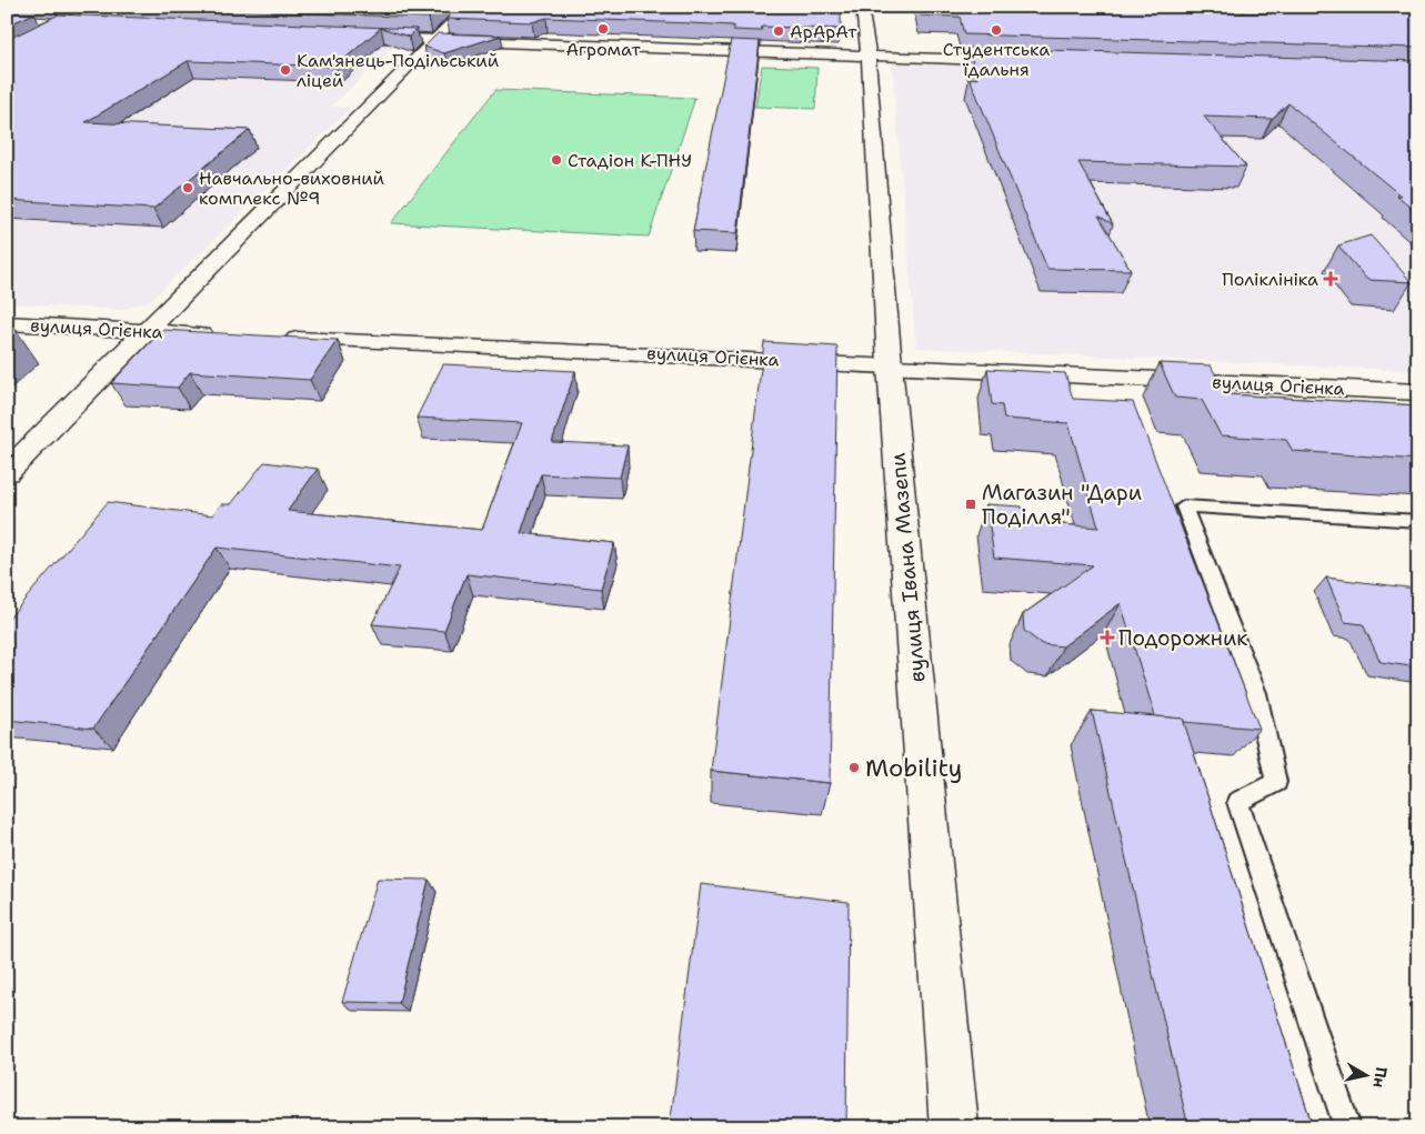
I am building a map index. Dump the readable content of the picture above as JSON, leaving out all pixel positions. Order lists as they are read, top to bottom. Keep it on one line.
{"streets":{"street":["вулиця Огієнка","вулиця Івана Мазепи"]},"crossings":[["вулиця Огієнка","вулиця Івана Мазепи"]],"places":{"other":["Агромат","Студентська їдальня","АрАрАт","Кам'янець-Подільський ліцей","Стадіон К-ПНУ","Навчально-виховний комплекс №9","Mobility"],"health":["Поліклініка","Подорожник"],"transit":["Магазин \"Дари Поділля\""]},"north":"right"}
